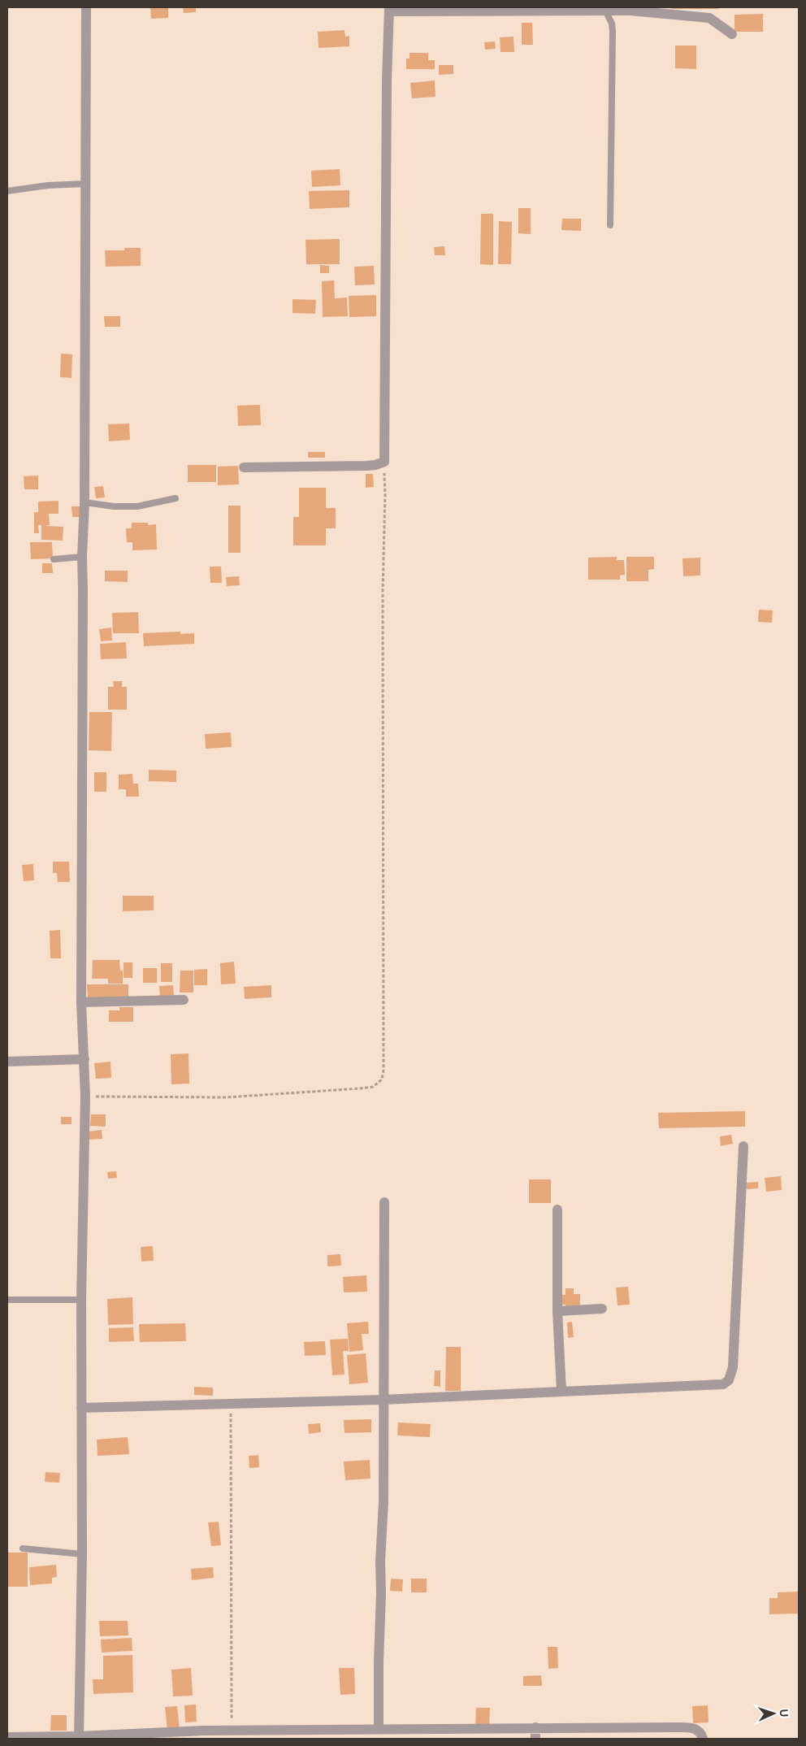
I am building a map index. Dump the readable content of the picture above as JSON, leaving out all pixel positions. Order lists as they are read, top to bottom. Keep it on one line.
{"north":"right"}
